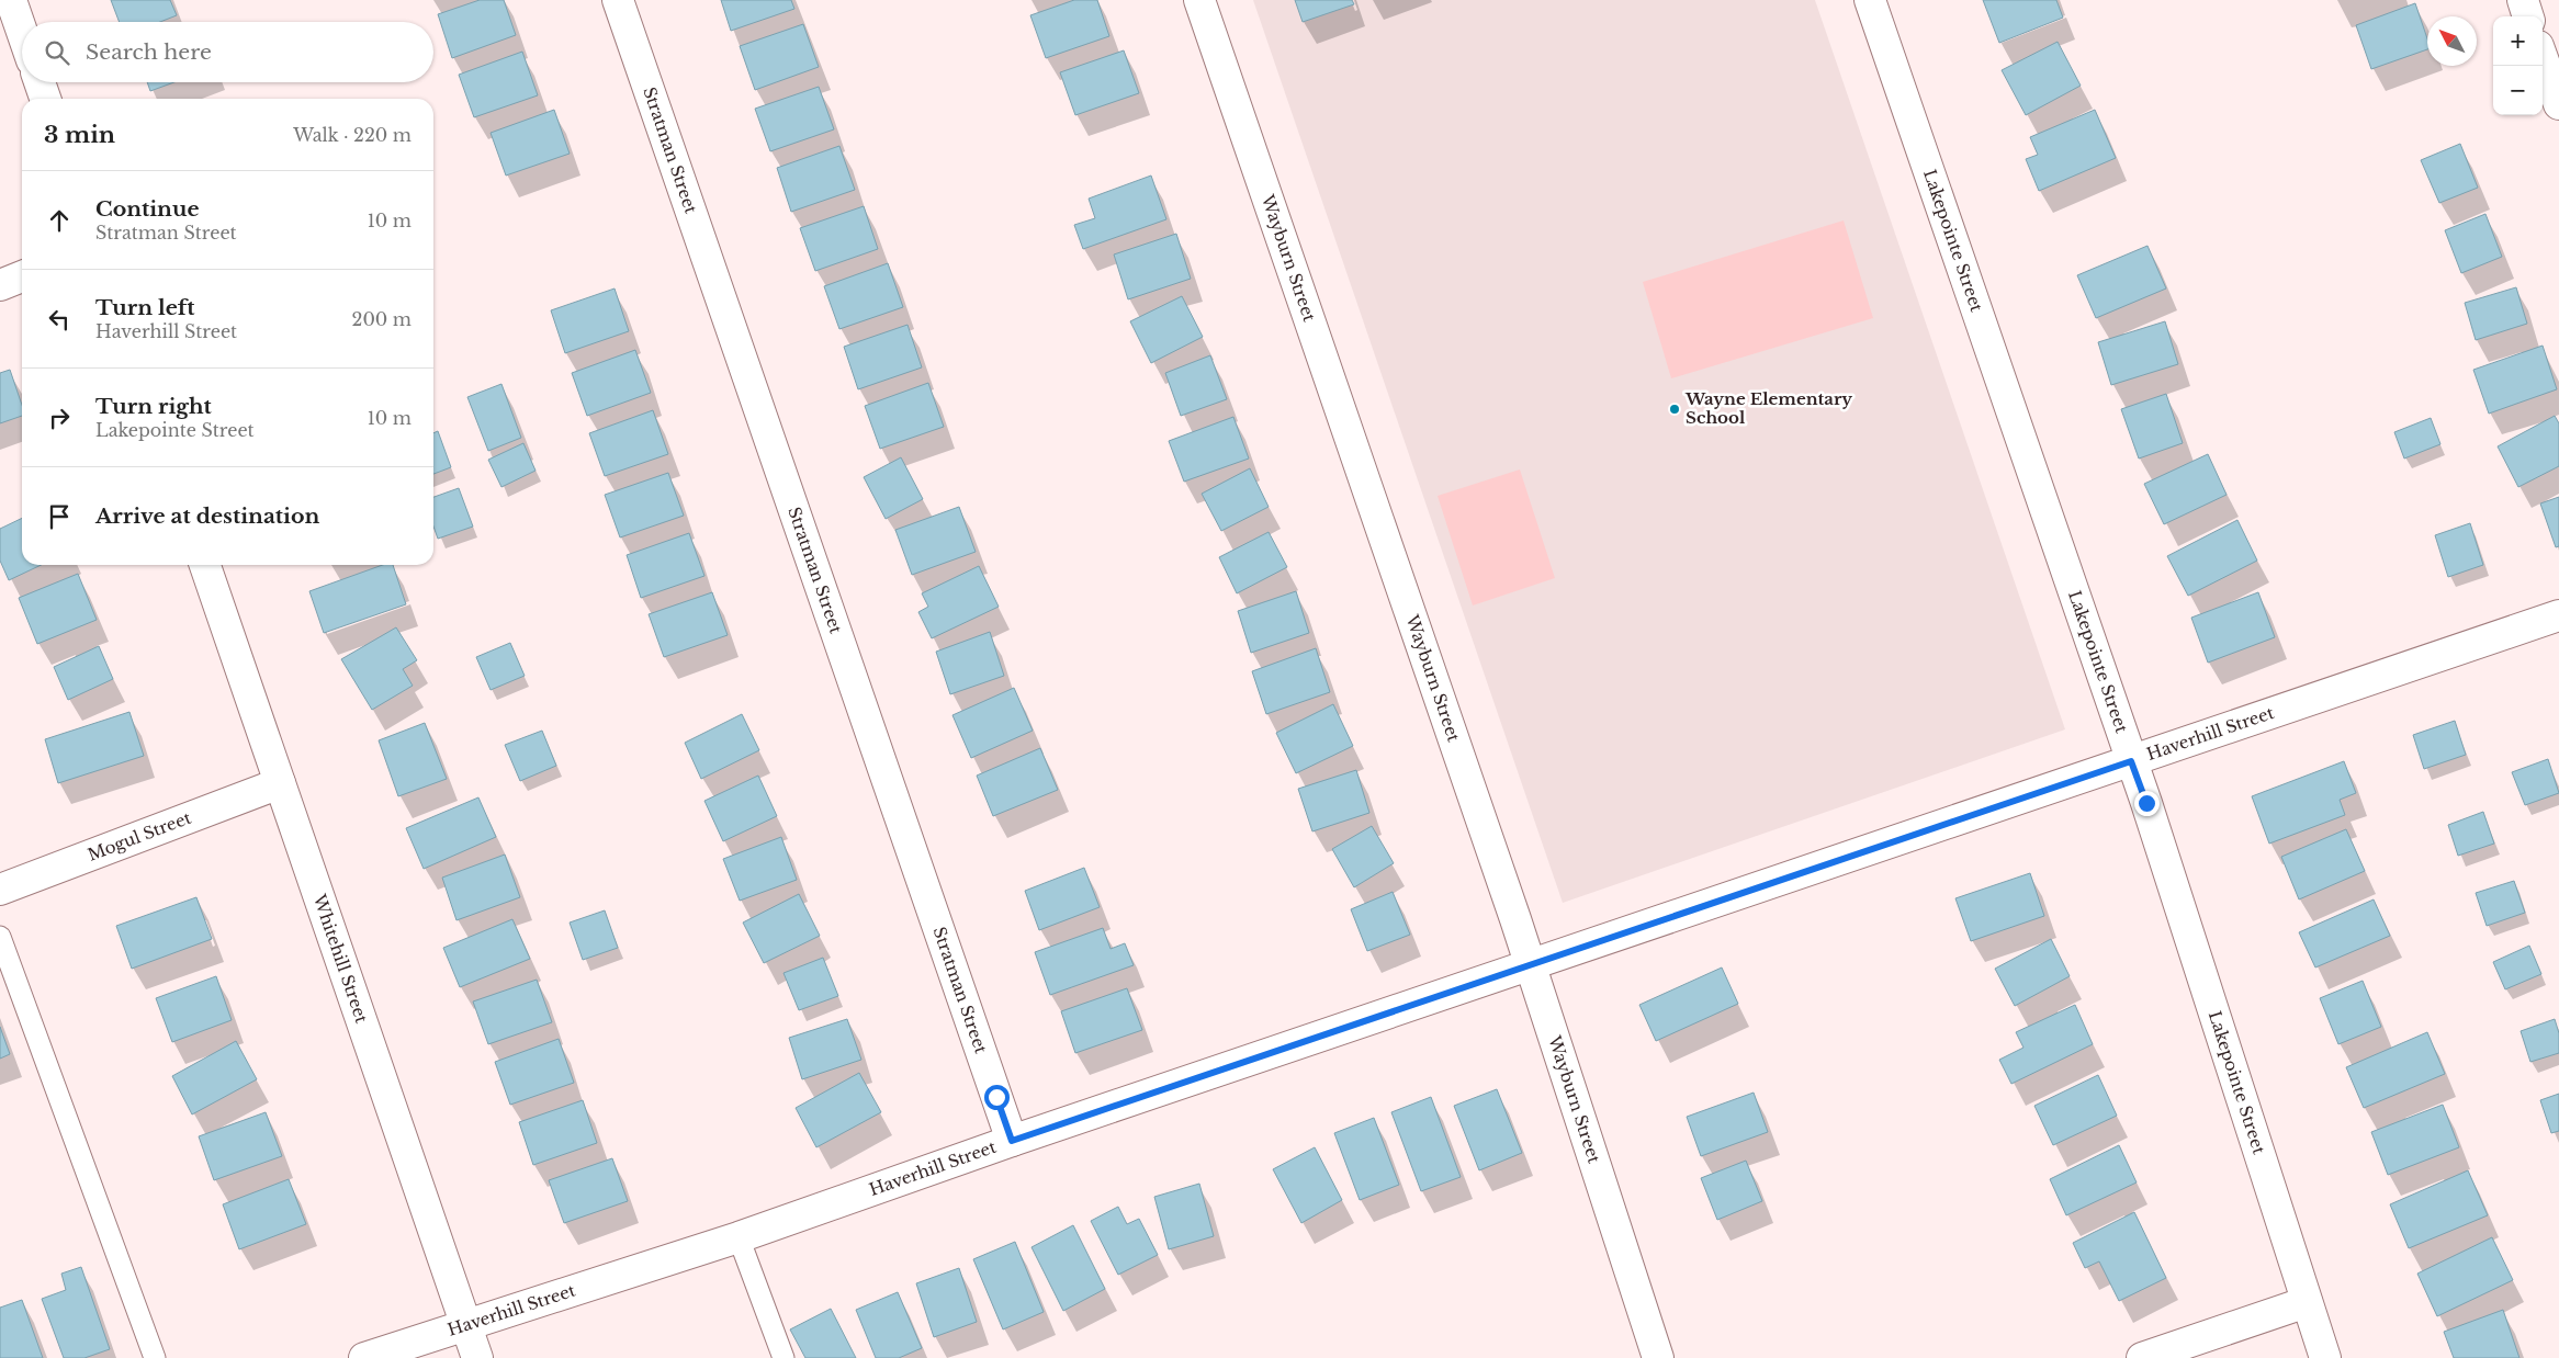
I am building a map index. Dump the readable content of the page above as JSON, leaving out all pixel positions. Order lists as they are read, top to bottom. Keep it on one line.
{"streets":{"street":["Stratman Street","Lakepointe Street","Wayburn Street","Haverhill Street","Mogul Street","Whitehill Street"]},"crossings":[["Stratman Street","Haverhill Street"],["Lakepointe Street","Haverhill Street"],["Wayburn Street","Haverhill Street"],["Haverhill Street","Whitehill Street"],["Mogul Street","Whitehill Street"]],"places":["Wayne Elementary School"],"north":"top left","page":{"map_buttons":["+","−"],"search":"Search here","heading":["3 min","Walk · 220 m"],"list":[["Continue","Stratman Street","10 m"],["Turn left","Haverhill Street","200 m"],["Turn right","Lakepointe Street","10 m"],"Arrive at destination"]}}
